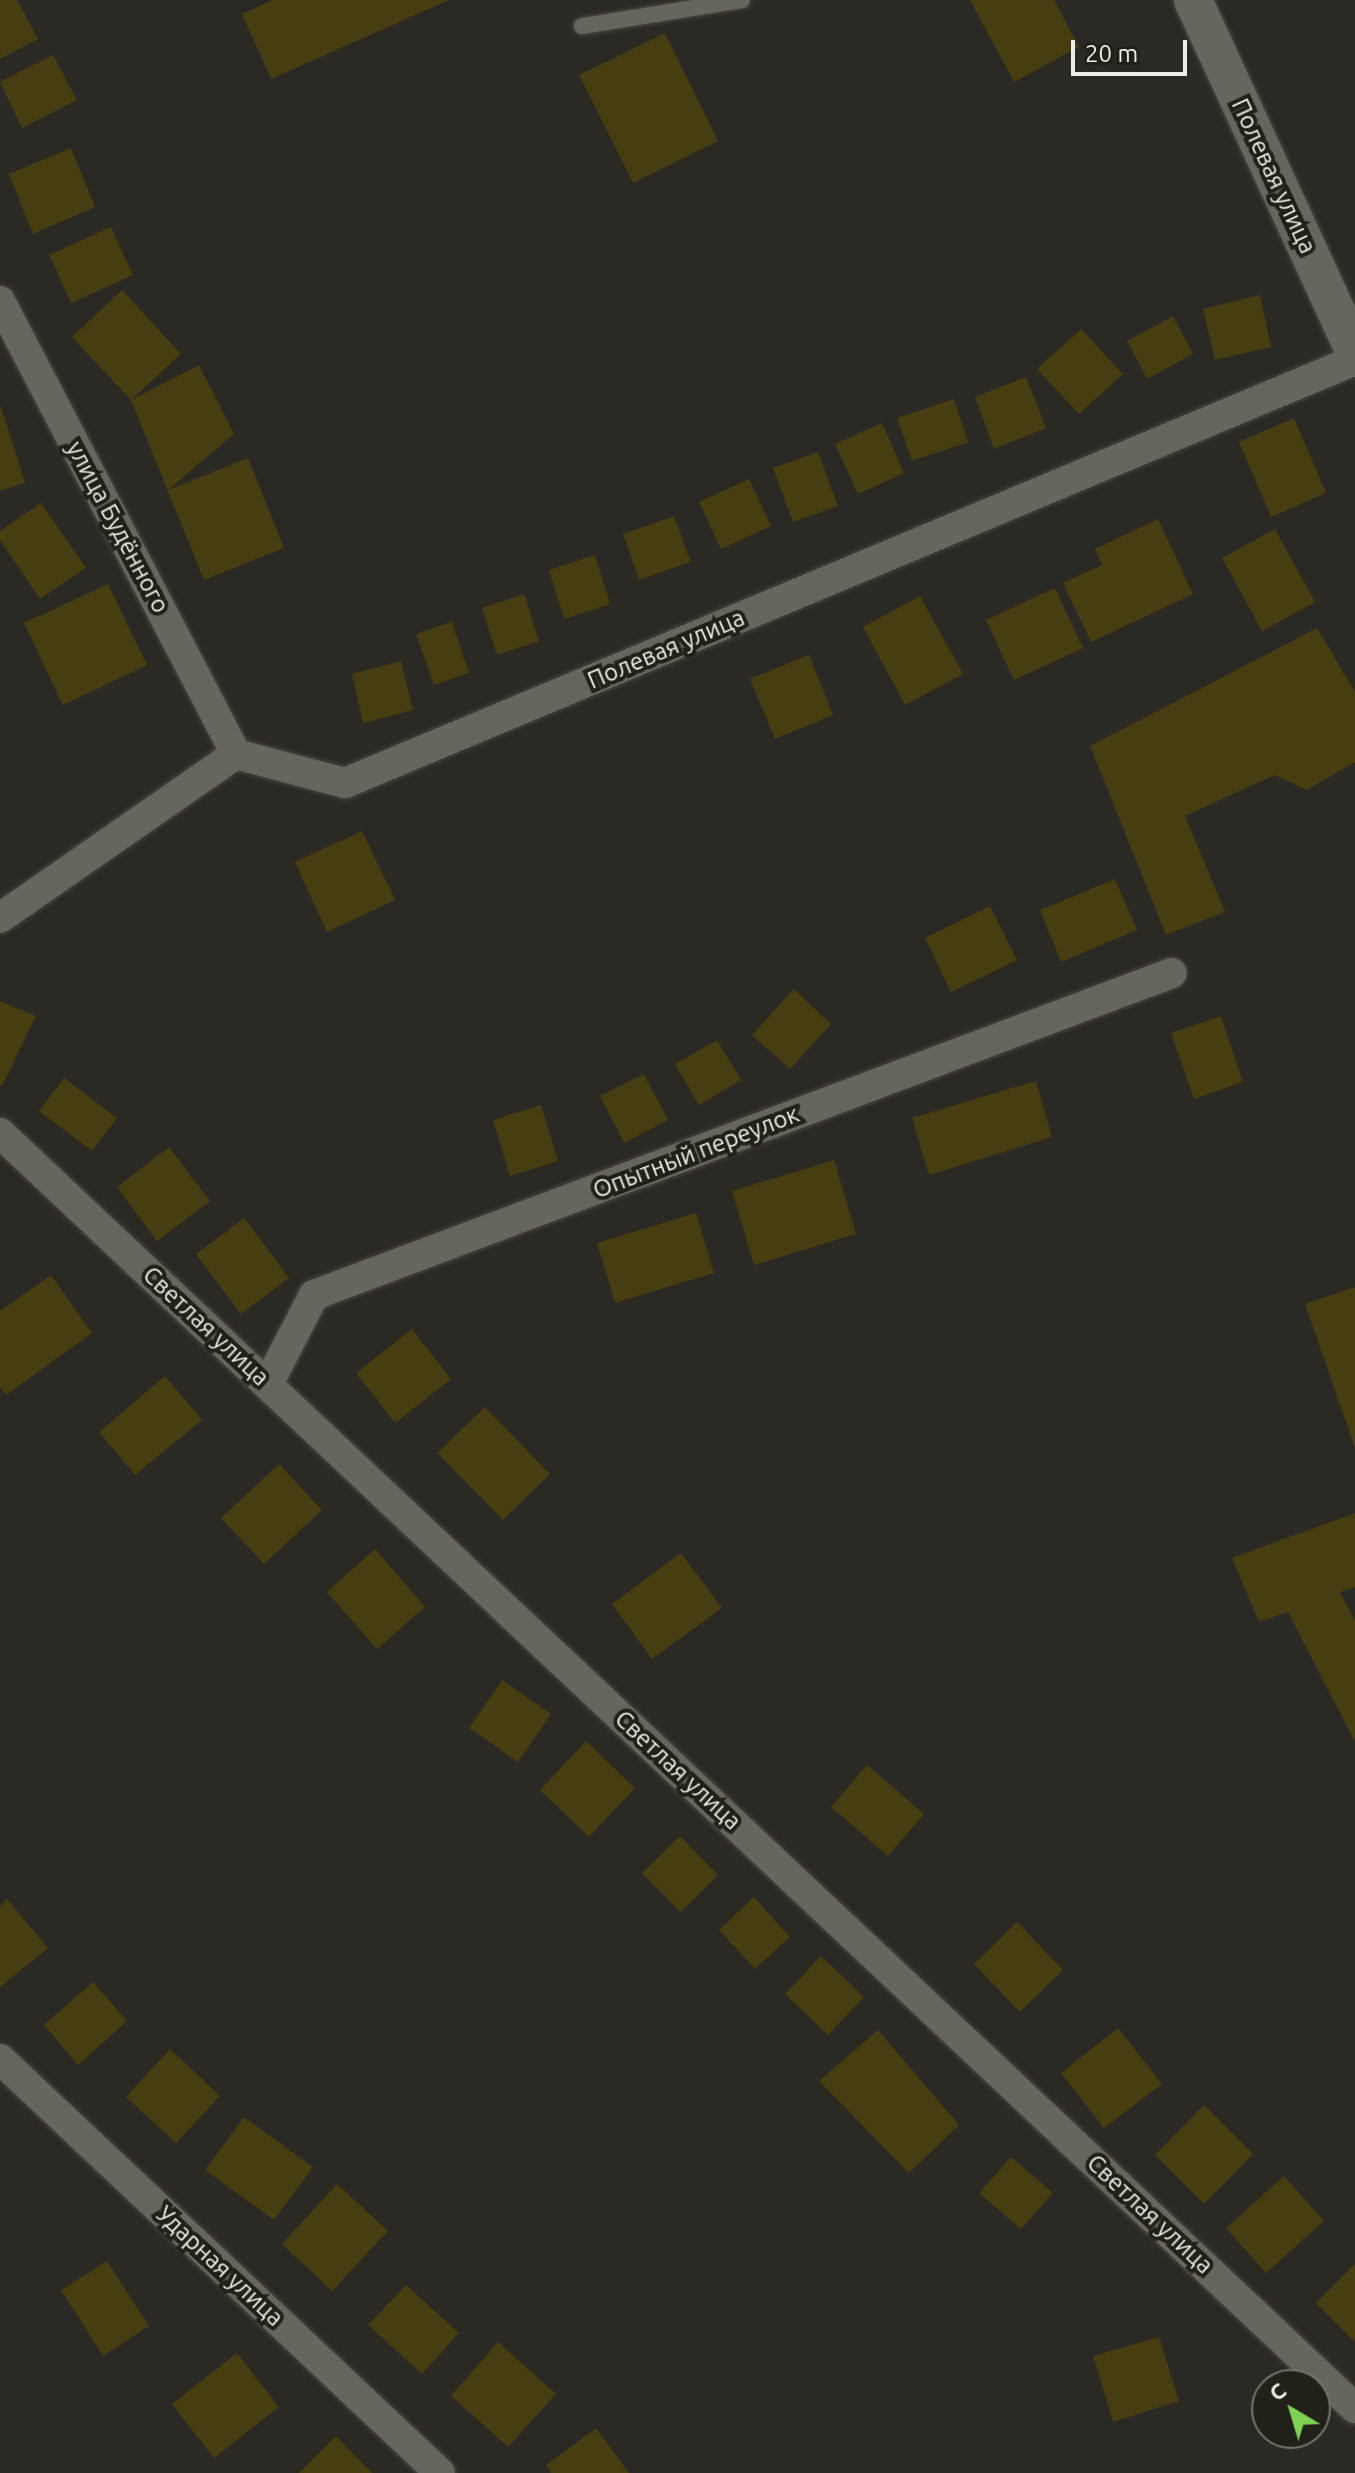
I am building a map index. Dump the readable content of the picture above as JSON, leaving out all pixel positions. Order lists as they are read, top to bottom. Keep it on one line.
{"streets":{"street":["Полевая улица","улица Будённого","Опытный переулок","Светлая улица","Ударная улица"]},"crossings":[["Полевая улица","улица Будённого"],["Опытный переулок","Светлая улица"]],"scale_bar":"20 m","north":"top left"}
